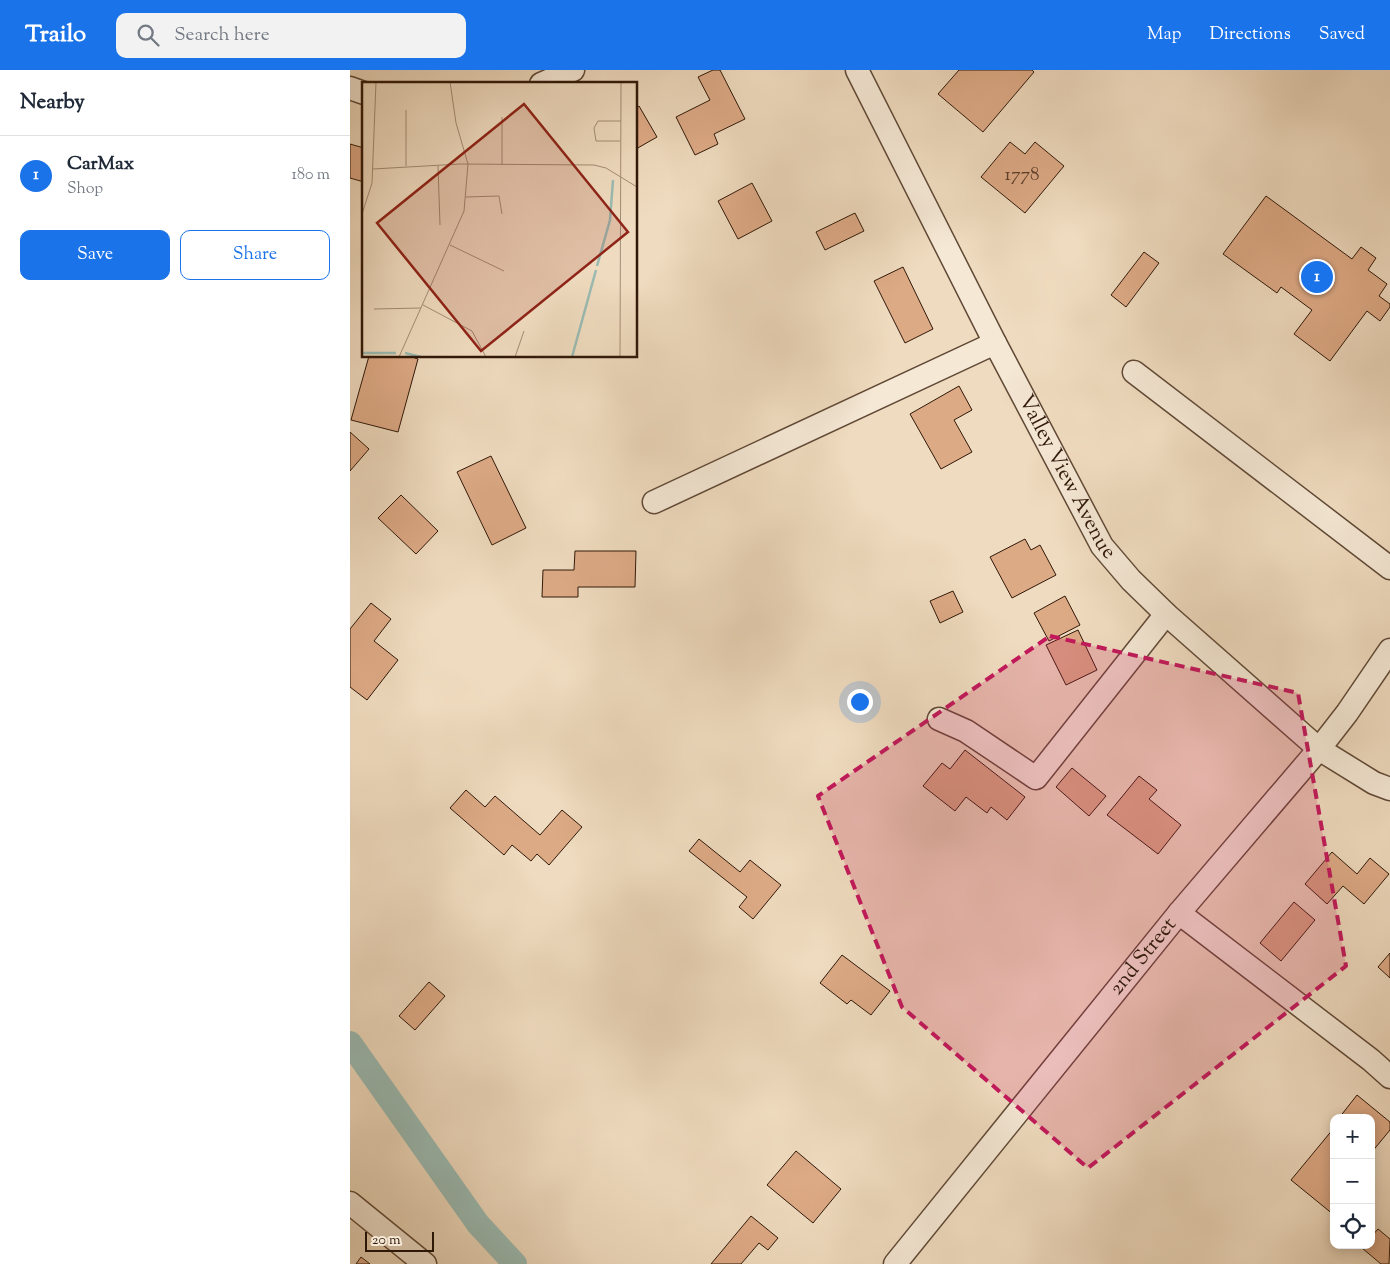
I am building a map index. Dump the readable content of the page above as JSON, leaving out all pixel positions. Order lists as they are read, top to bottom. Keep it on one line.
{"streets":{"street":["Valley View Avenue","2nd Street"]},"crossings":[["Valley View Avenue","2nd Street"]],"house_numbers":["1778"],"scale_bar":"20 m","page":{"header":"Trailo","search":"Search here","nav":["Map","Directions","Saved"],"heading":"Nearby","list":[{"mark":"1","name":"CarMax","note":"Shop","value":"180 m"}],"buttons":["Save","Share"],"pins":"1","map_buttons":["+","−"],"scale":"20 m"}}
